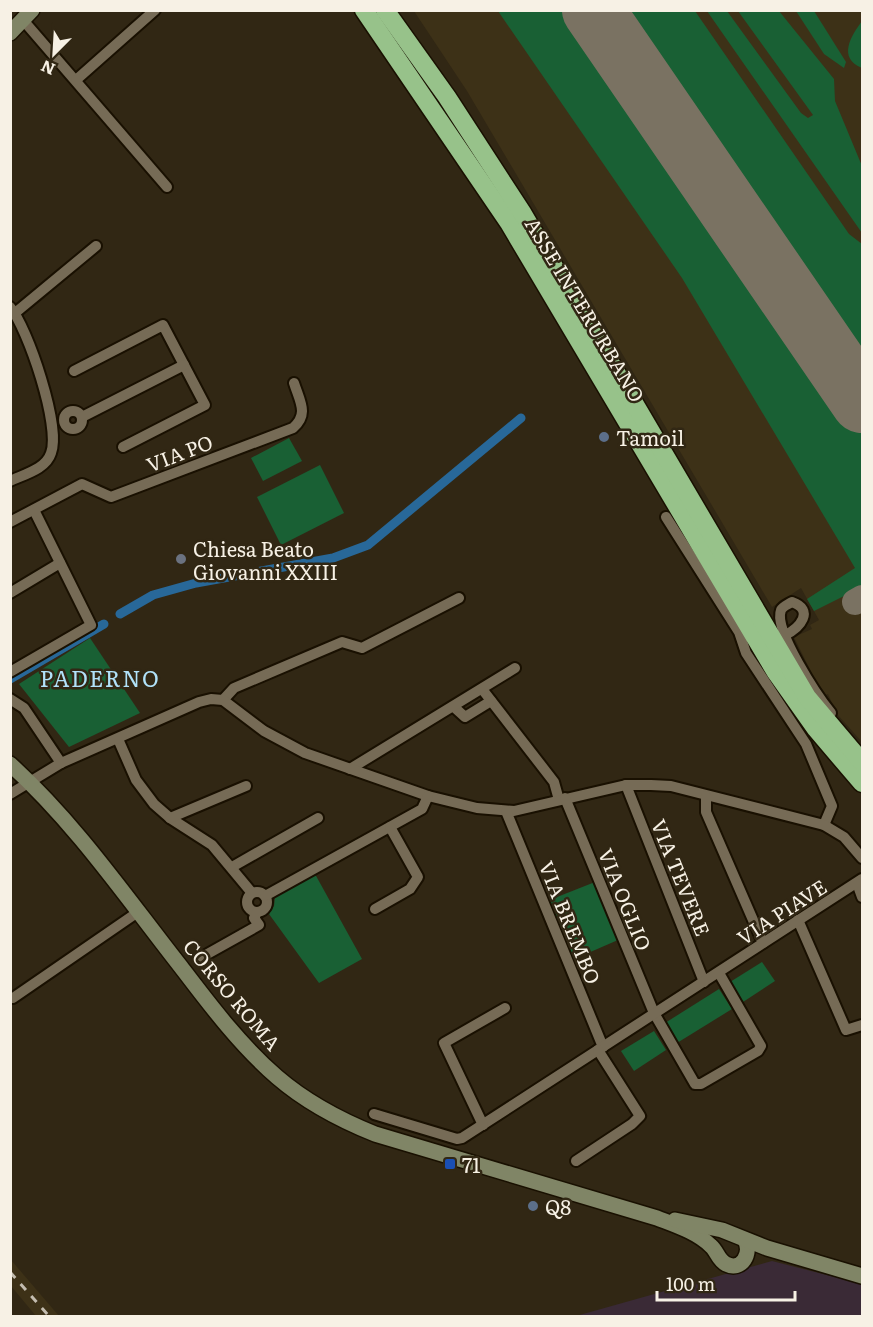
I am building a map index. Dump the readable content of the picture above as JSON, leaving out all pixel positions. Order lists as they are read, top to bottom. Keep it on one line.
{"streets":{"highway":["ASSE INTERURBANO"],"street":["VIA PO","VIA TEVERE","VIA OGLIO","VIA PIAVE","VIA BREMBO","CORSO ROMA"]},"crossings":[["VIA TEVERE","VIA PIAVE"],["VIA OGLIO","VIA PIAVE"],["VIA PIAVE","VIA BREMBO"]],"districts":["PADERNO"],"places":{"other":["Tamoil","Chiesa Beato Giovanni XXIII","Q8"],"transit":["71"]},"scale_bar":"100 m","north":"bottom left"}
